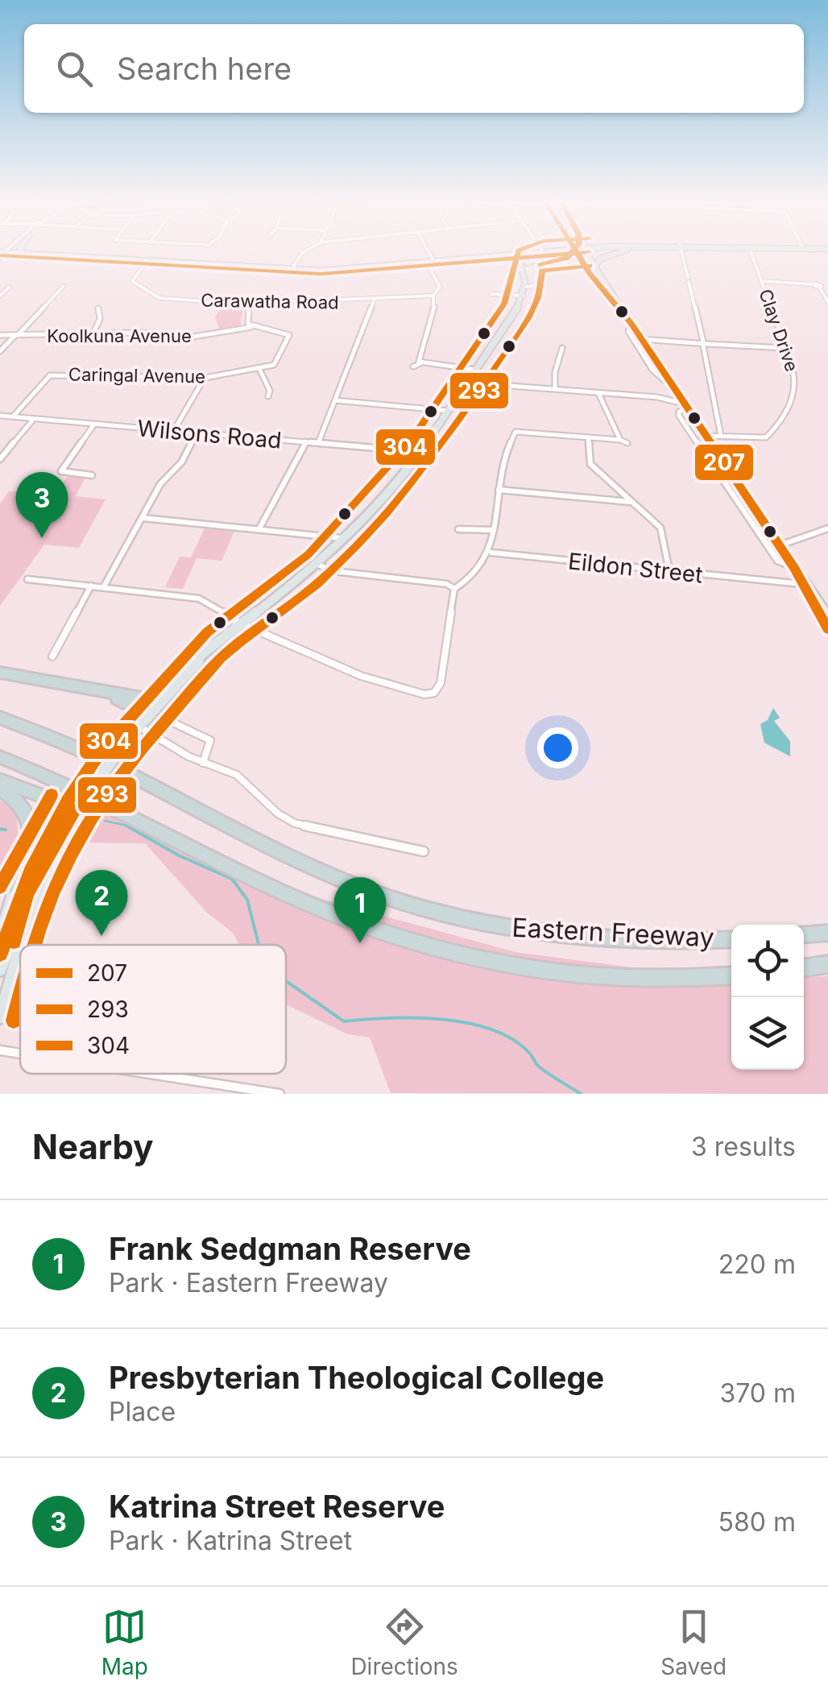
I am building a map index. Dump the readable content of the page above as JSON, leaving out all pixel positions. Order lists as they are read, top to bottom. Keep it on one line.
{"streets":{"highway":["Eastern Freeway"],"street":["Carawatha Road","Clay Drive","Koolkuna Avenue","Caringal Avenue","Wilsons Road","Eildon Street"]},"crossings":[["Caringal Avenue","Wilsons Road"]],"lines":["transit line 207","transit line 293","transit line 304"],"legend":["207","293","304"],"page":{"search":"Search here","pins":["3","2","1"],"heading":["Nearby","3 results"],"list":[{"mark":"1","name":"Frank Sedgman Reserve","note":"Park · Eastern Freeway","value":"220 m"},{"mark":"2","name":"Presbyterian Theological College","note":"Place","value":"370 m"},{"mark":"3","name":"Katrina Street Reserve","note":"Park · Katrina Street","value":"580 m"}],"nav":["Map","Directions","Saved"]}}
